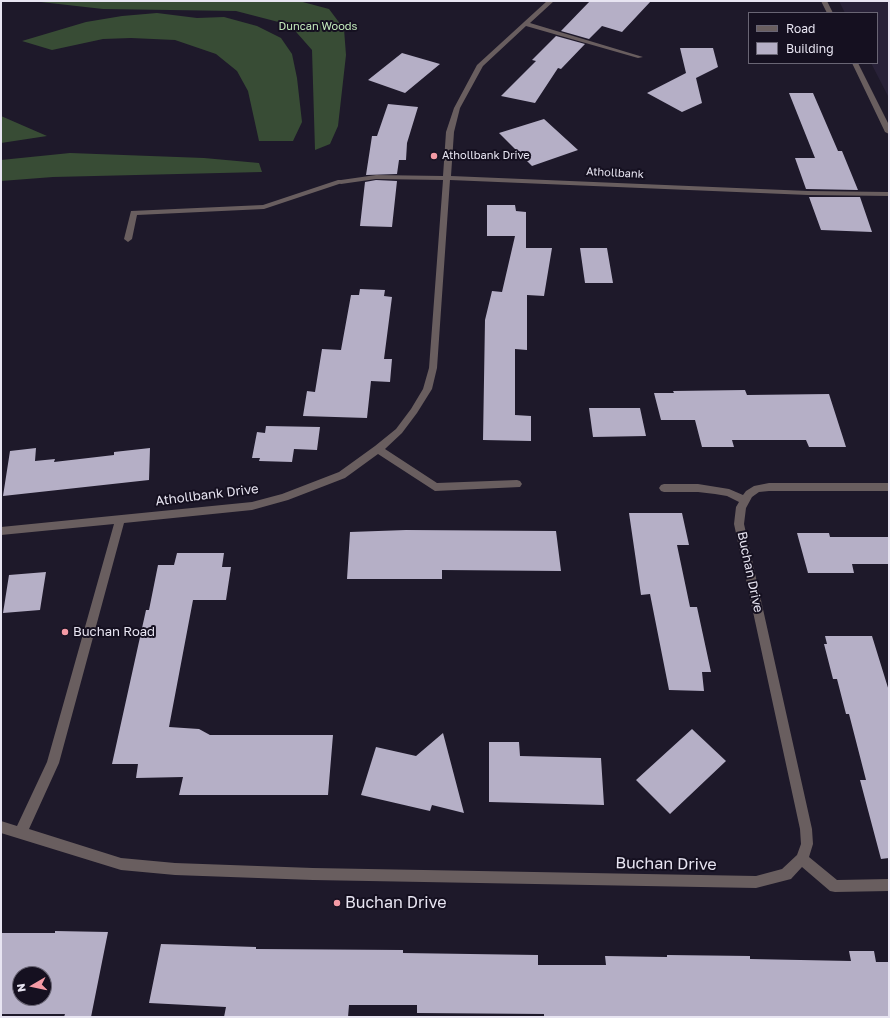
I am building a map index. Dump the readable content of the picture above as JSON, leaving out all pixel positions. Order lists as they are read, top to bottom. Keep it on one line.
{"streets":{"street":["Athollbank","Athollbank Drive","Buchan Drive"]},"crossings":[["Athollbank","Athollbank Drive"]],"parks":["Duncan Woods"],"places":["Athollbank Drive","Buchan Road","Buchan Drive"],"legend":["Road","Building"],"north":"left"}
